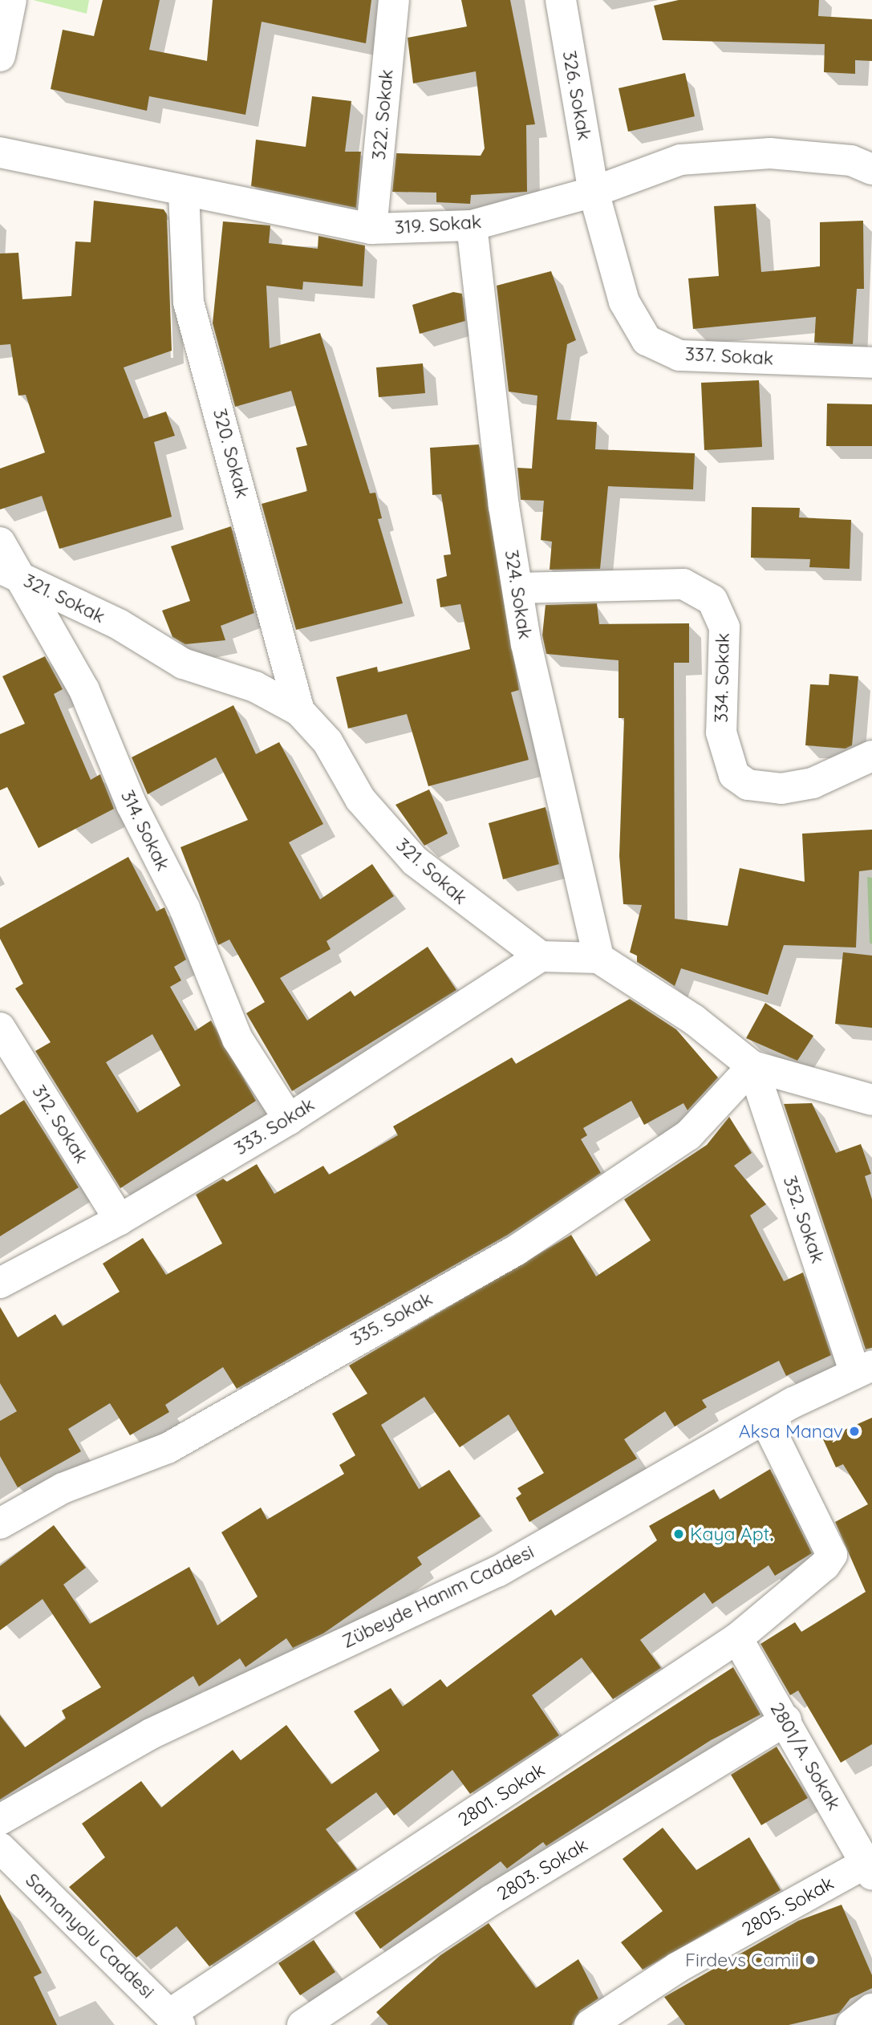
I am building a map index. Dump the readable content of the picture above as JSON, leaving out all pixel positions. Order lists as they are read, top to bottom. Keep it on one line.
{"streets":{"street":["326. Sokak","322. Sokak","319. Sokak","337. Sokak","320. Sokak","324. Sokak","321. Sokak","334. Sokak","314. Sokak","312. Sokak","333. Sokak","352. Sokak","335. Sokak","Zübeyde Hanım Caddesi","2801/A. Sokak","2801. Sokak","2803. Sokak","2805. Sokak","Samanyolu Caddesi"]},"crossings":[["326. Sokak","319. Sokak"],["326. Sokak","337. Sokak"],["322. Sokak","319. Sokak"],["319. Sokak","337. Sokak"],["319. Sokak","320. Sokak"],["319. Sokak","324. Sokak"],["320. Sokak","321. Sokak"],["324. Sokak","334. Sokak"],["321. Sokak","314. Sokak"],["321. Sokak","333. Sokak"],["314. Sokak","333. Sokak"],["312. Sokak","333. Sokak"],["352. Sokak","335. Sokak"],["352. Sokak","Zübeyde Hanım Caddesi"],["Zübeyde Hanım Caddesi","2801. Sokak"],["2801/A. Sokak","2801. Sokak"],["2801/A. Sokak","2803. Sokak"],["2801/A. Sokak","2805. Sokak"],["2801. Sokak","Samanyolu Caddesi"]],"places":["Aksa Manav","Kaya Apt.","Firdevs Camii"]}
